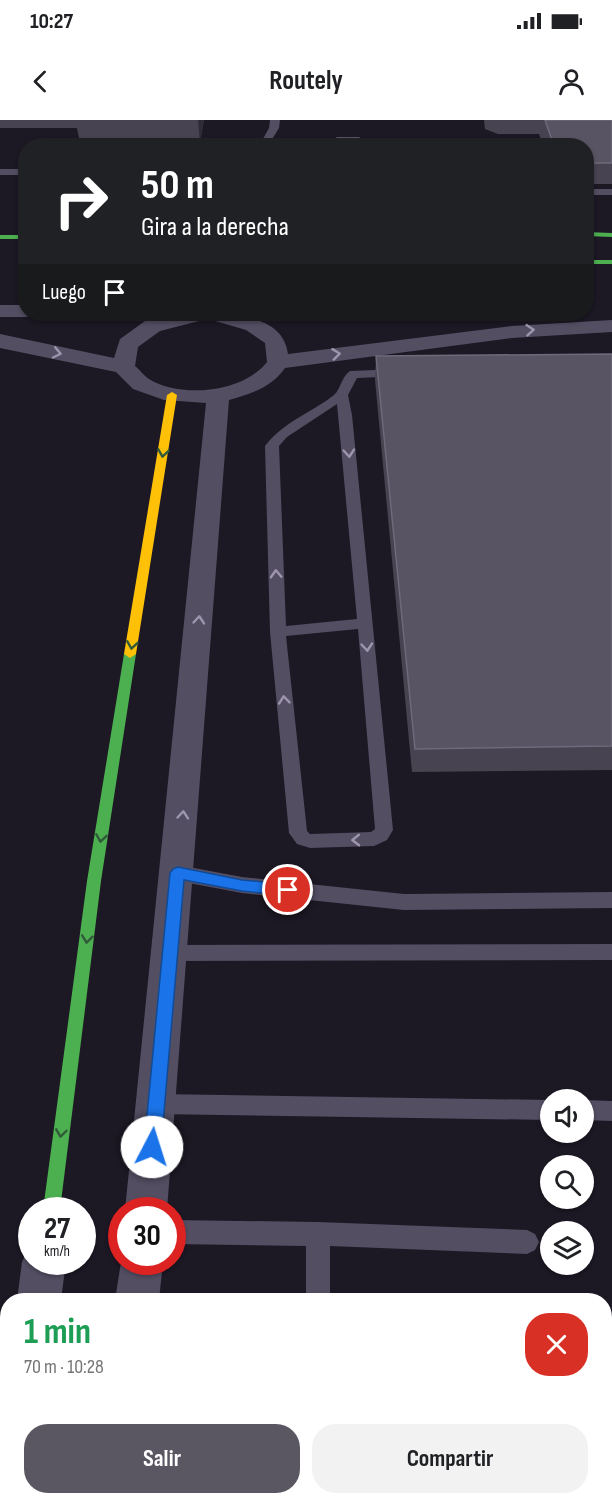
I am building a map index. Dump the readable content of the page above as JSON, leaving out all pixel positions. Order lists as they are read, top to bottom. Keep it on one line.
{"page":{"status":"10:27","header":"Routely","turn":["50 m","Gira a la derecha"],"then":"Luego","speed":"27 km/h","limit":"30","heading":["1 min","70 m · 10:28"],"buttons":["Salir","Compartir"]}}
